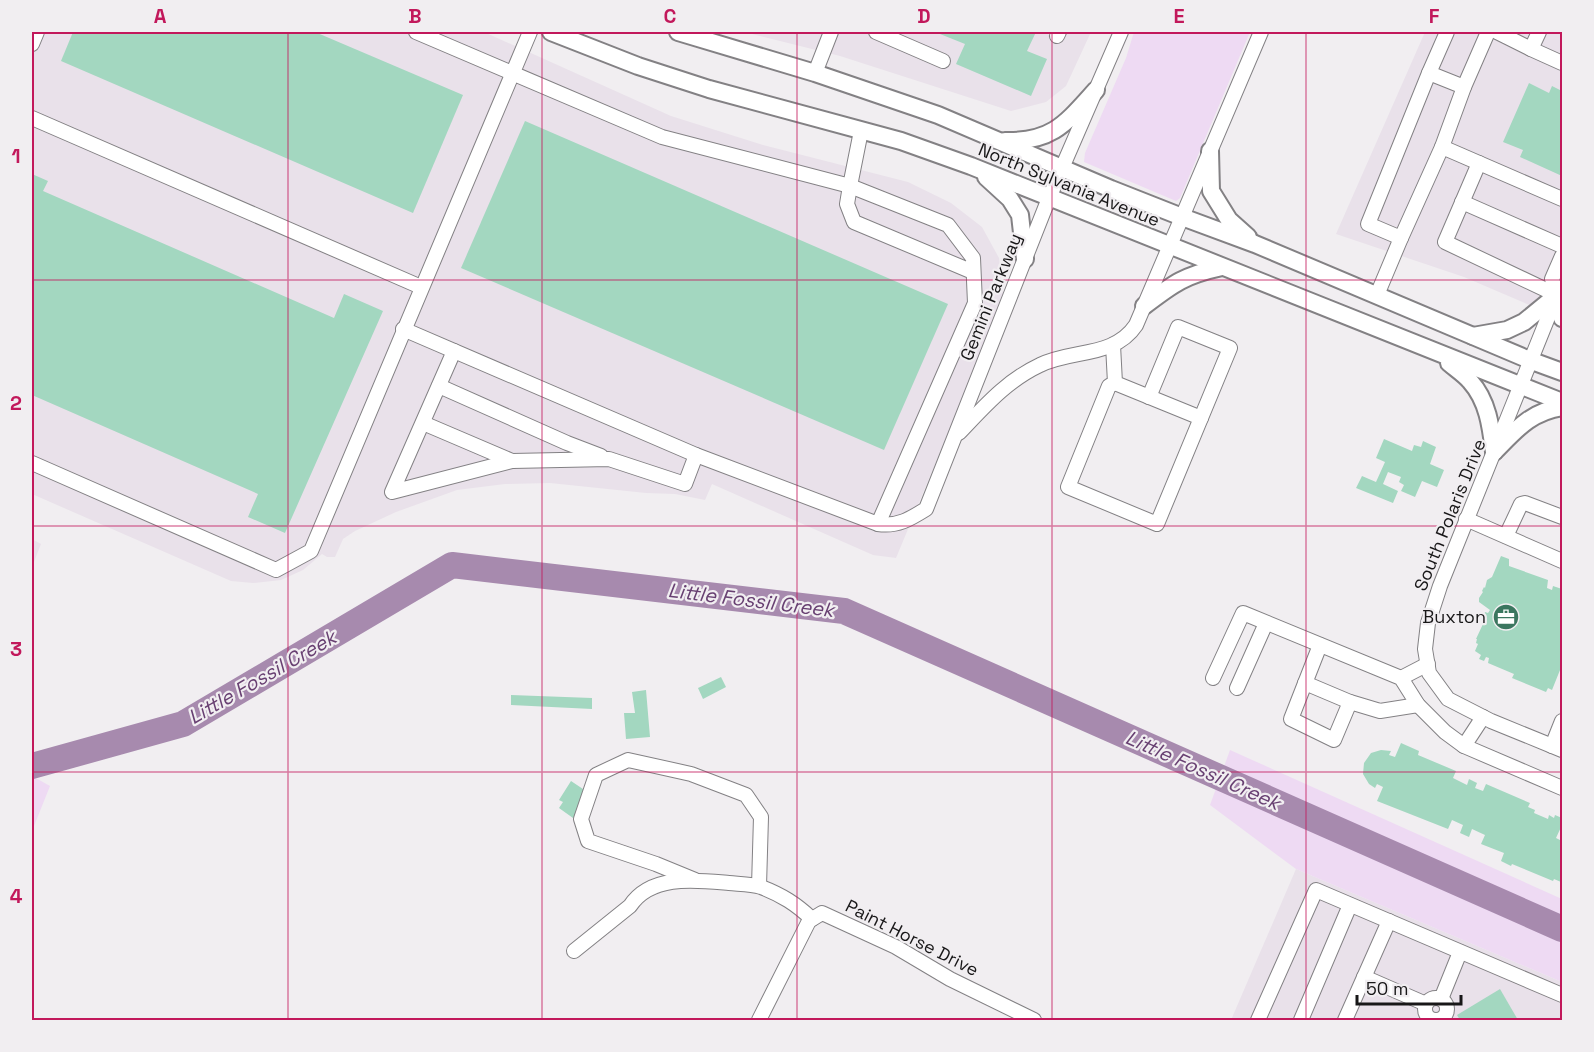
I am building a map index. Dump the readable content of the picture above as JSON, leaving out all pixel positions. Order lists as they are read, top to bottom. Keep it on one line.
{"streets":{"main road":["North Sylvania Avenue"],"street":["Gemini Parkway","South Polaris Drive","Paint Horse Drive"]},"crossings":[["North Sylvania Avenue","Gemini Parkway"],["North Sylvania Avenue","South Polaris Drive"]],"water":["Little Fossil Creek"],"places":{"office":["Buxton"]},"scale_bar":"50 m","grid":{"columns":["A","B","C","D","E","F"],"rows":["1","2","3","4"]}}
